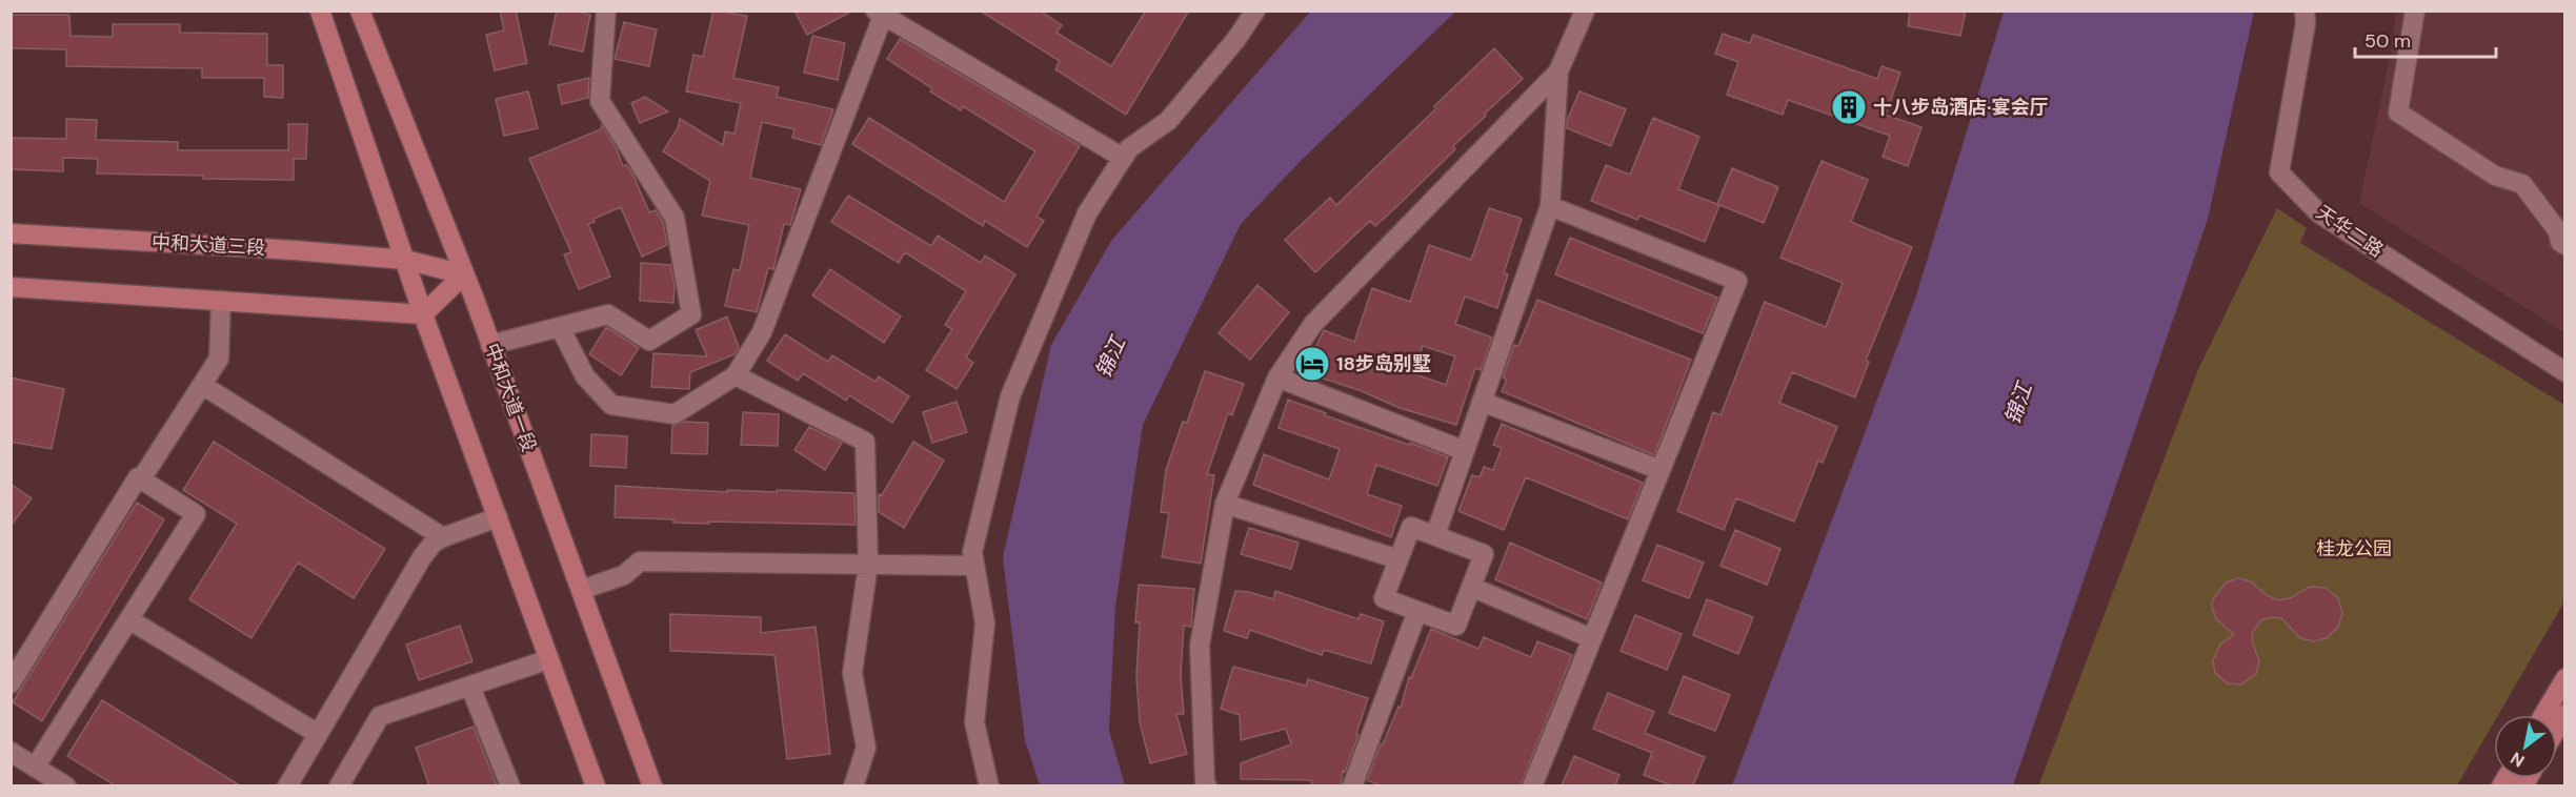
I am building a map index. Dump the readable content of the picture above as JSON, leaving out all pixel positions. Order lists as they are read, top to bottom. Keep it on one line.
{"streets":{"main road":["中和大道三段","中和大道一段"],"street":["天华二路"]},"crossings":[["中和大道三段","中和大道一段"]],"water":["锦江"],"parks":["桂龙公园"],"places":{"building":["十八步岛酒店·宴会厅"],"hotel":["18步岛别墅"]},"scale_bar":"50 m","north":"bottom left"}
